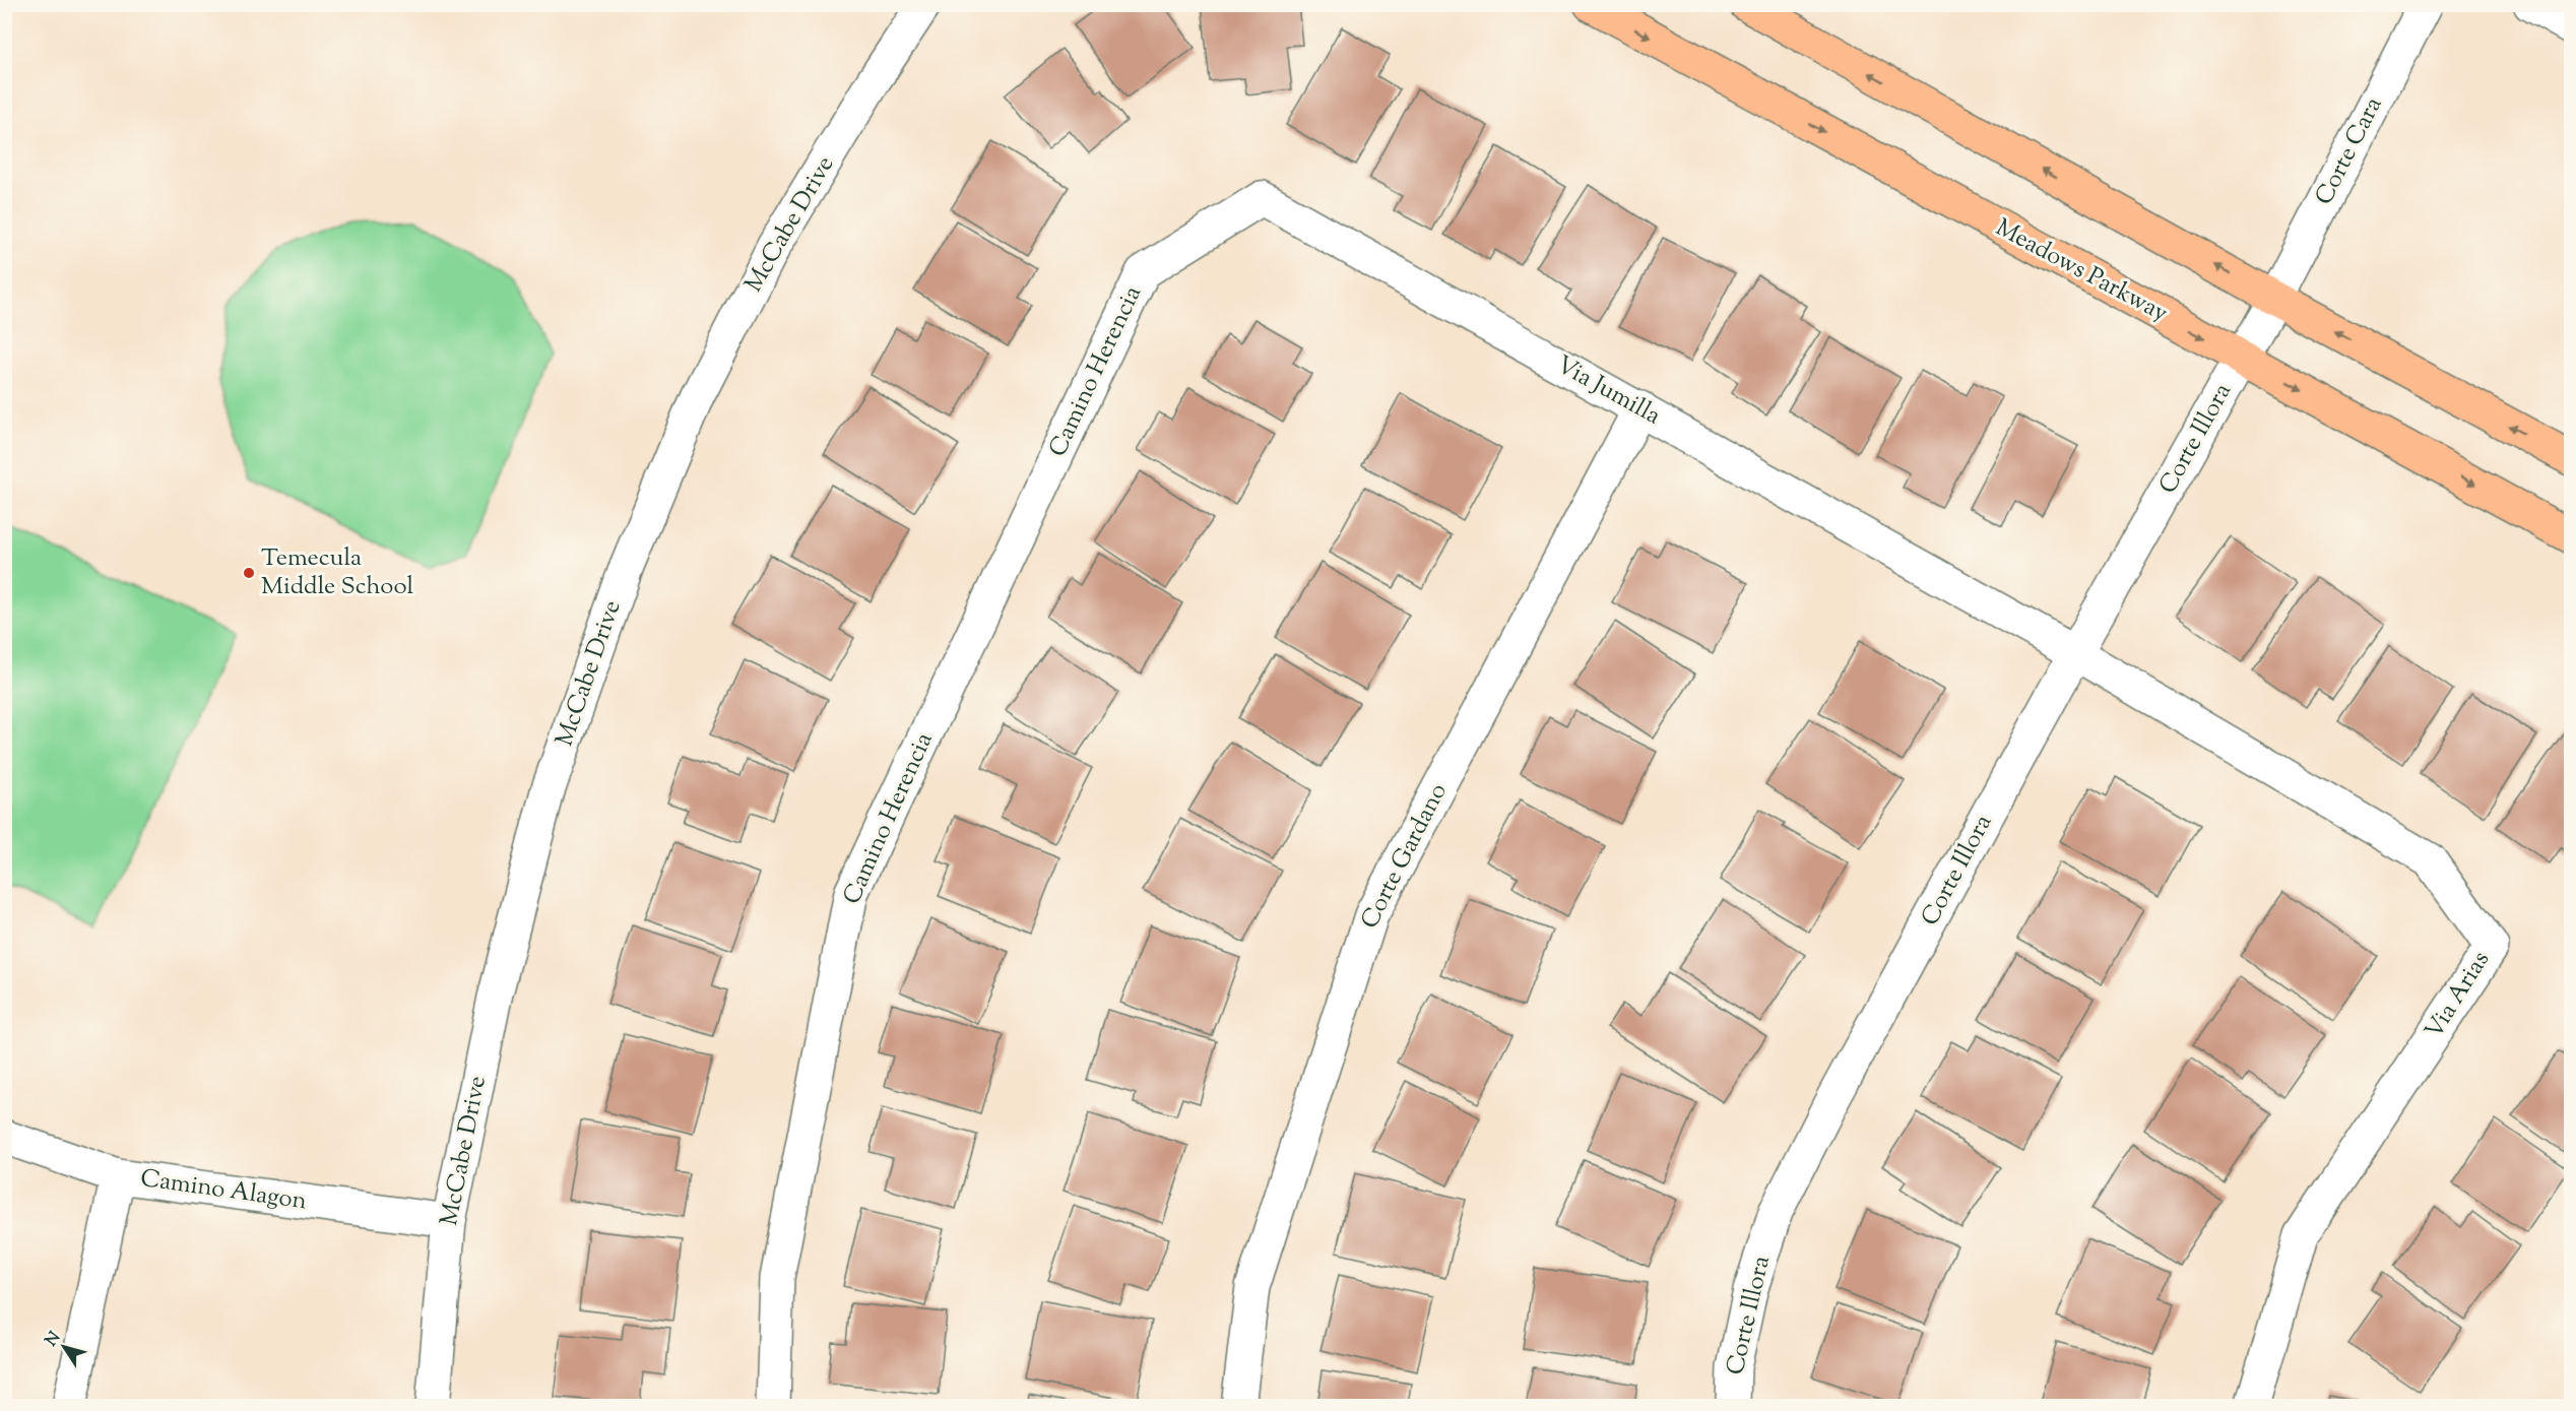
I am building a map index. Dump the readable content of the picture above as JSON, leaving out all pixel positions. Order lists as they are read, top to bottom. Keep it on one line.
{"streets":{"main road":["Meadows Parkway"],"street":["Corte Cara","McCabe Drive","Camino Herencia","Via Jumilla","Corte Illora","Corte Gardano","Via Arias","Camino Alagon"]},"crossings":[["Corte Cara","Meadows Parkway"],["Corte Cara","Corte Illora"],["McCabe Drive","Camino Alagon"],["Meadows Parkway","Corte Illora"],["Camino Herencia","Via Jumilla"],["Via Jumilla","Corte Illora"],["Via Jumilla","Corte Gardano"],["Via Jumilla","Via Arias"],["Corte Illora","Via Arias"]],"places":["Temecula Middle School"],"north":"top left"}
